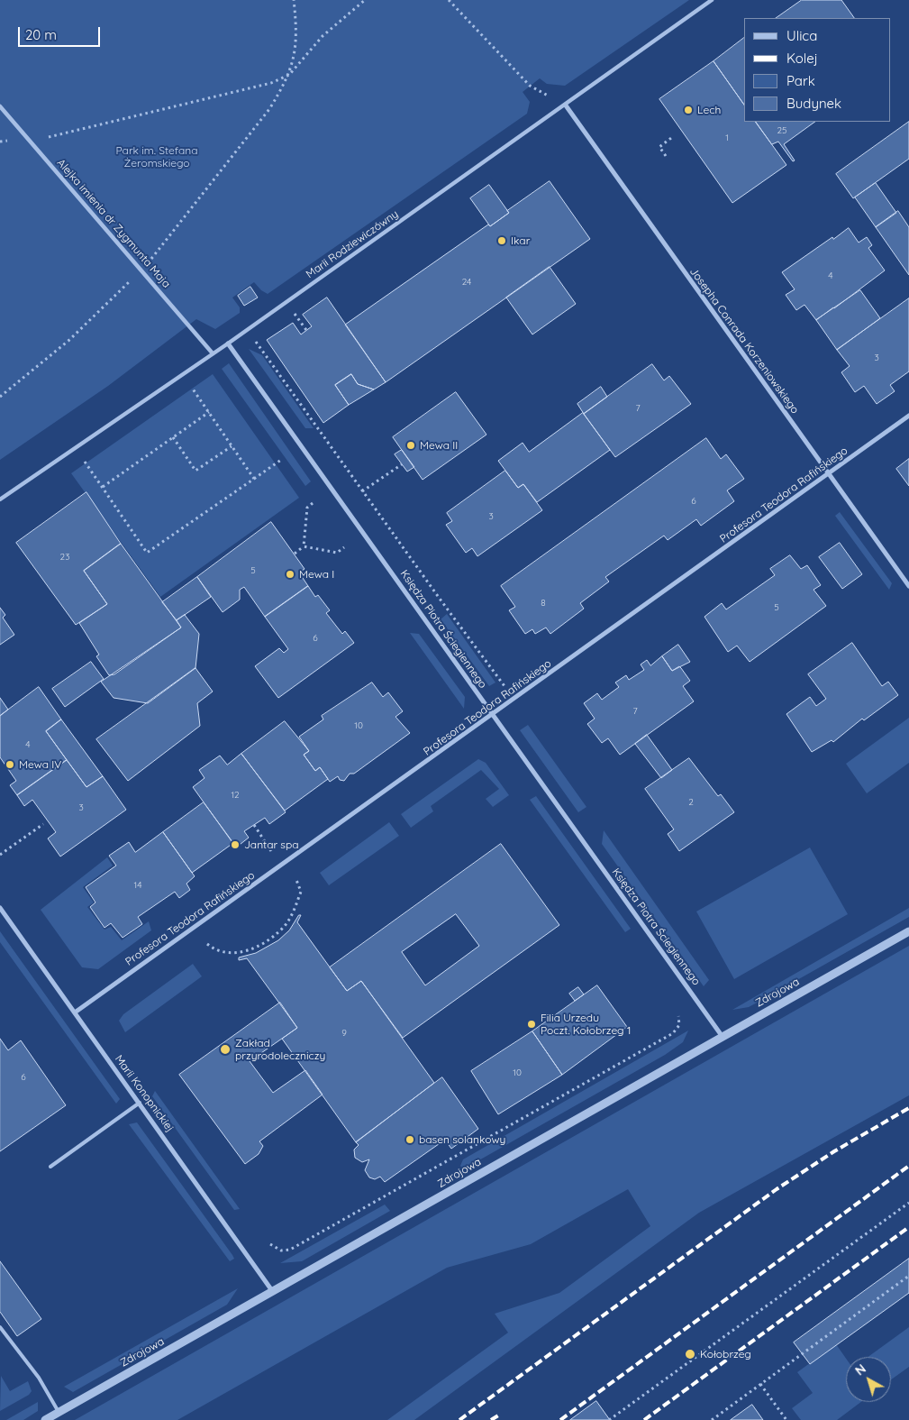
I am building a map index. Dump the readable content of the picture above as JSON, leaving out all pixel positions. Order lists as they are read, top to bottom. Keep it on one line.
{"streets":{"street":["Alejka imienia dr Zygmunta Maja","Marii Rodziewiczówny","Josepha Conrada Korzeniowskiego","Profesora Teodora Rafińskiego","Księdza Piotra Ściegiennego","Zdrojowa","Marii Konopnickiej"]},"crossings":[["Alejka imienia dr Zygmunta Maja","Marii Rodziewiczówny"],["Marii Rodziewiczówny","Josepha Conrada Korzeniowskiego"],["Marii Rodziewiczówny","Księdza Piotra Ściegiennego"],["Josepha Conrada Korzeniowskiego","Profesora Teodora Rafińskiego"],["Profesora Teodora Rafińskiego","Księdza Piotra Ściegiennego"],["Profesora Teodora Rafińskiego","Marii Konopnickiej"],["Księdza Piotra Ściegiennego","Zdrojowa"],["Zdrojowa","Marii Konopnickiej"]],"parks":["Park im. Stefana Żeromskiego"],"places":["Lech","Ikar","Mewa II","Mewa I","Mewa IV","Jantar spa","Filia Urzedu Poczt. Kołobrzeg 1","Zakład przyrodoleczniczy","basen solankowy","Kołobrzeg"],"house_numbers":["25","1","4","24","3","7","6","3","23","5","8","5","6","7","10","4","12","2","3","14","9","10","6"],"legend":["Ulica","Kolej","Park","Budynek"],"scale_bar":"20 m","north":"top left"}
